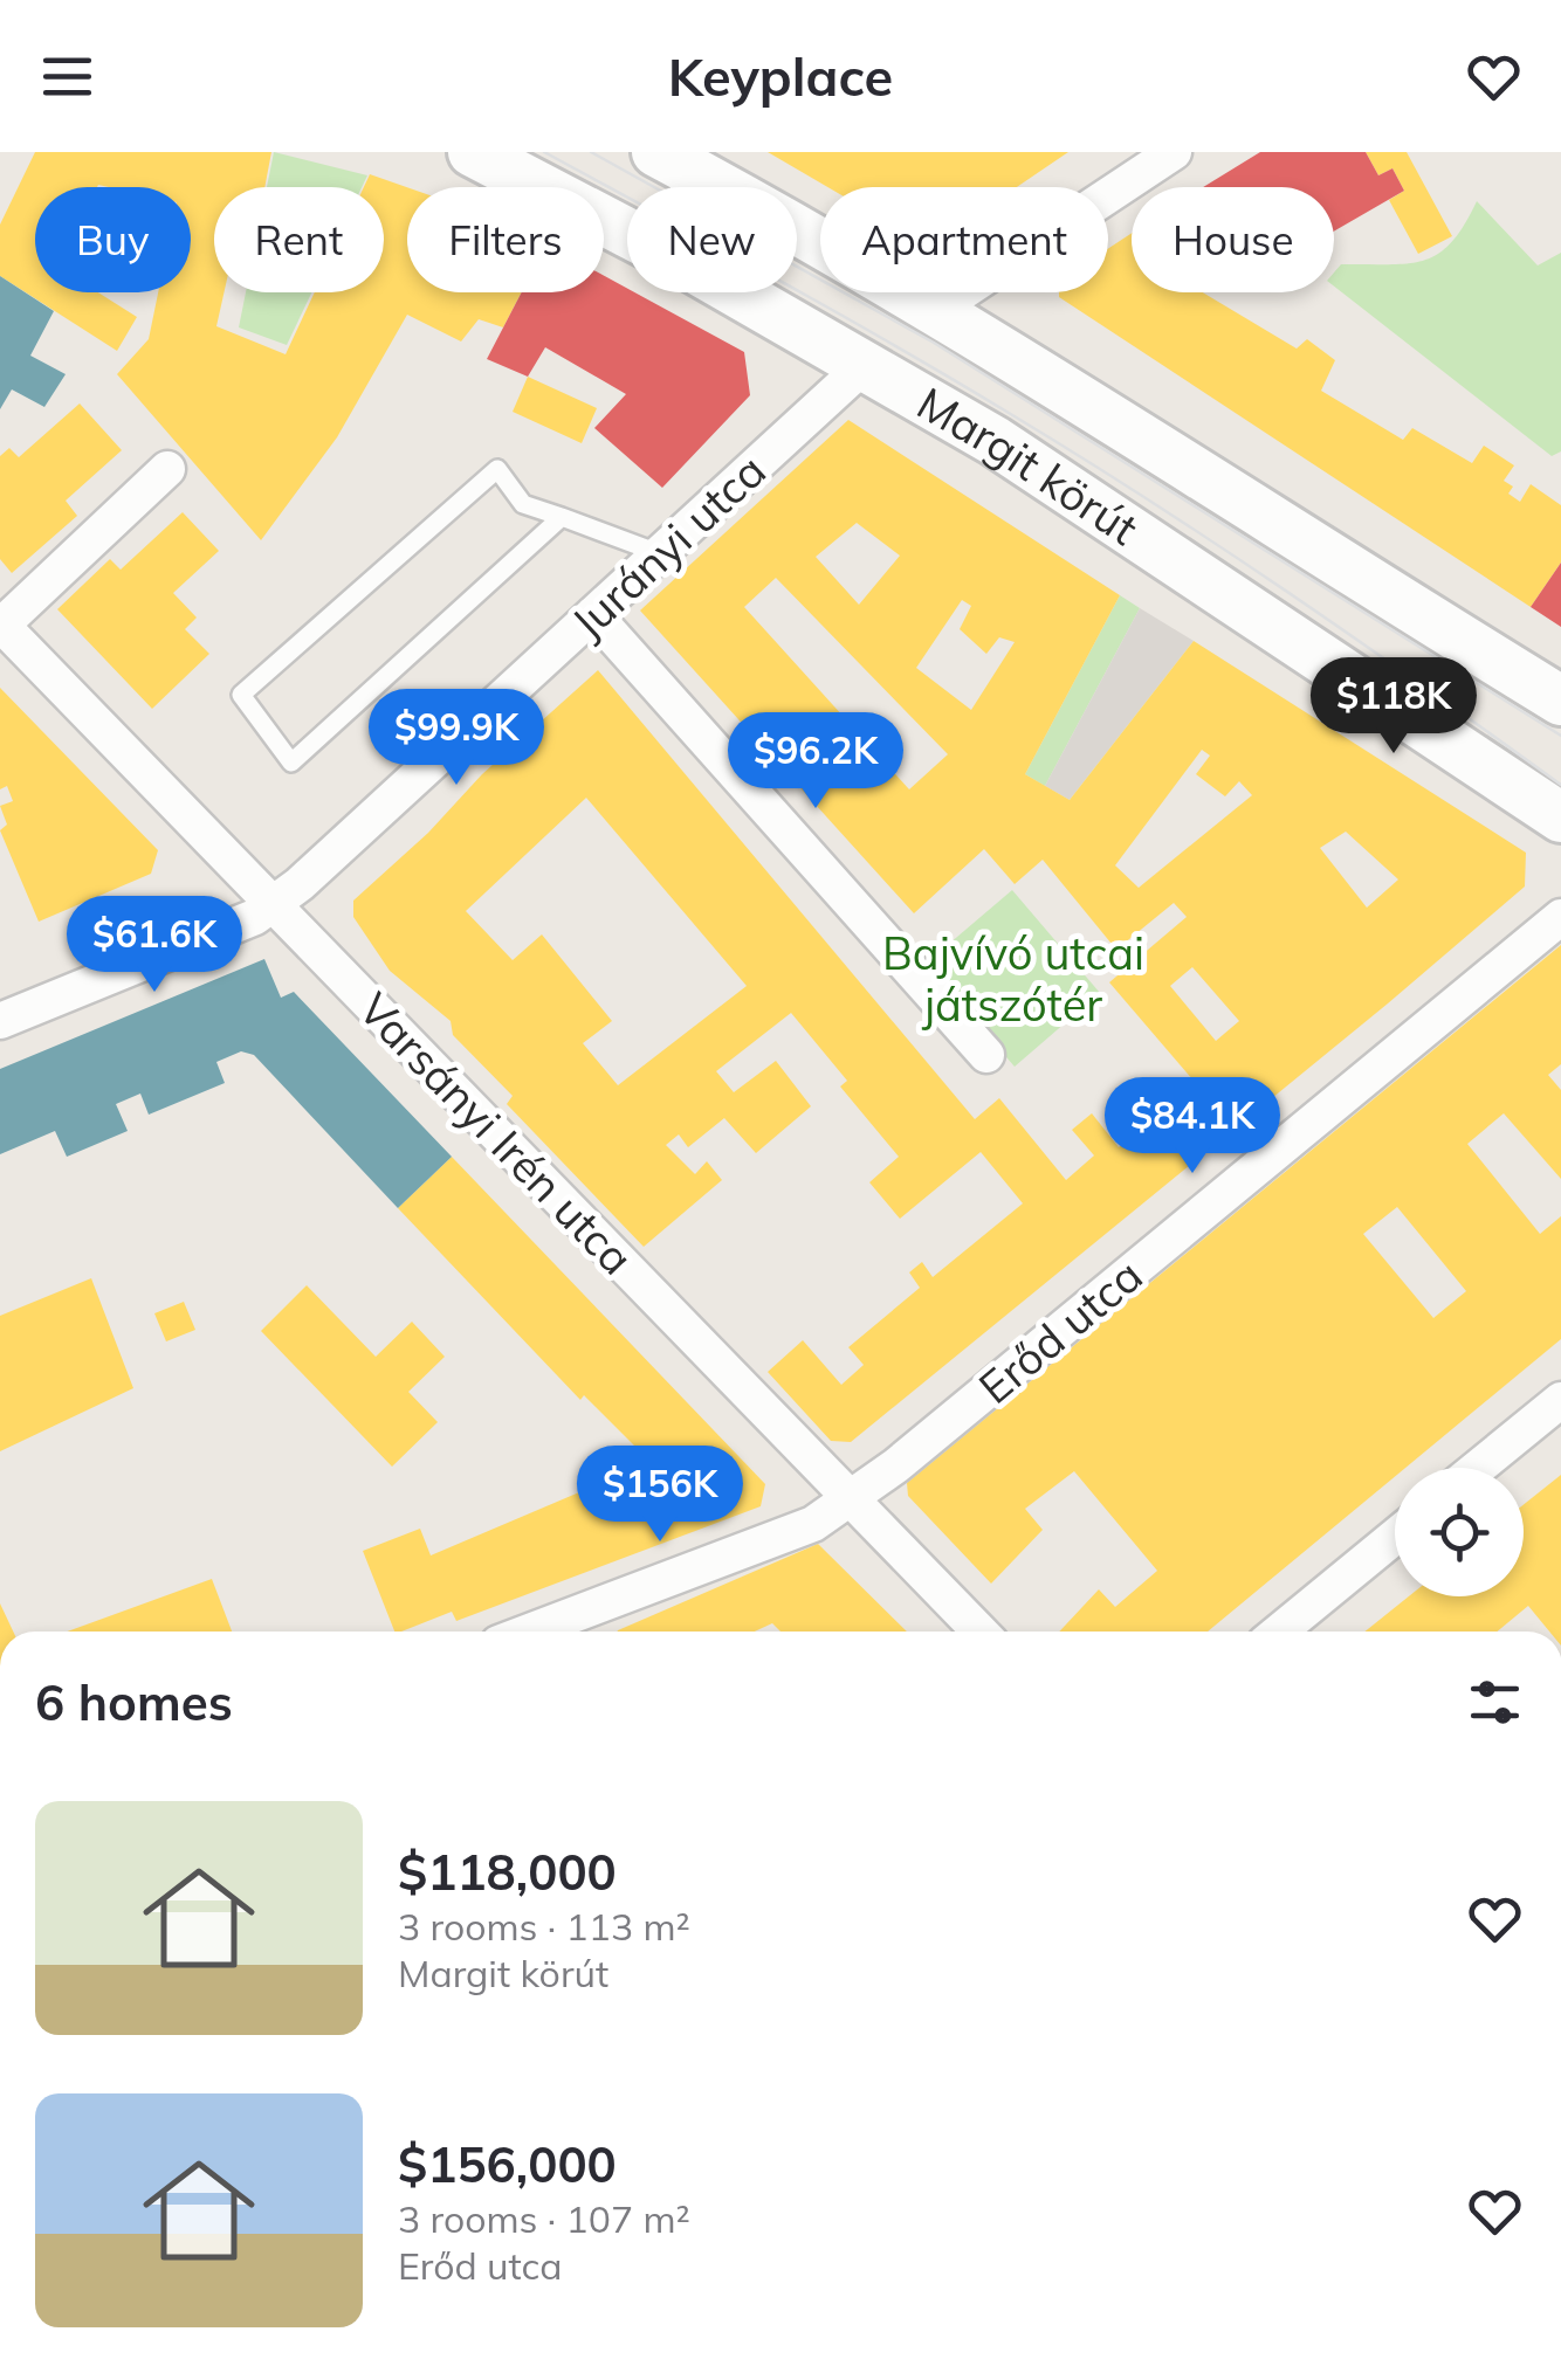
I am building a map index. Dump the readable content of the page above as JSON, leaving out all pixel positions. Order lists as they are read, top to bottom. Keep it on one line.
{"streets":{"main road":["Margit körút"],"street":["Jurányi utca","Varsányi Irén utca","Erőd utca"]},"crossings":[["Margit körút","Jurányi utca"],["Jurányi utca","Varsányi Irén utca"],["Varsányi Irén utca","Erőd utca"]],"parks":["Bajvívó utcai játszótér"],"page":{"header":"Keyplace","chip":["Buy","Rent","Filters","New","Apartment","House"],"price":["$118K","$99.9K","$96.2K","$61.6K","$84.1K","$156K"],"heading":"6 homes","list":[{"name":"$118,000","note":"3 rooms · 113 m² · Margit körút"},{"name":"$156,000","note":"3 rooms · 107 m² · Erőd utca"}]}}
